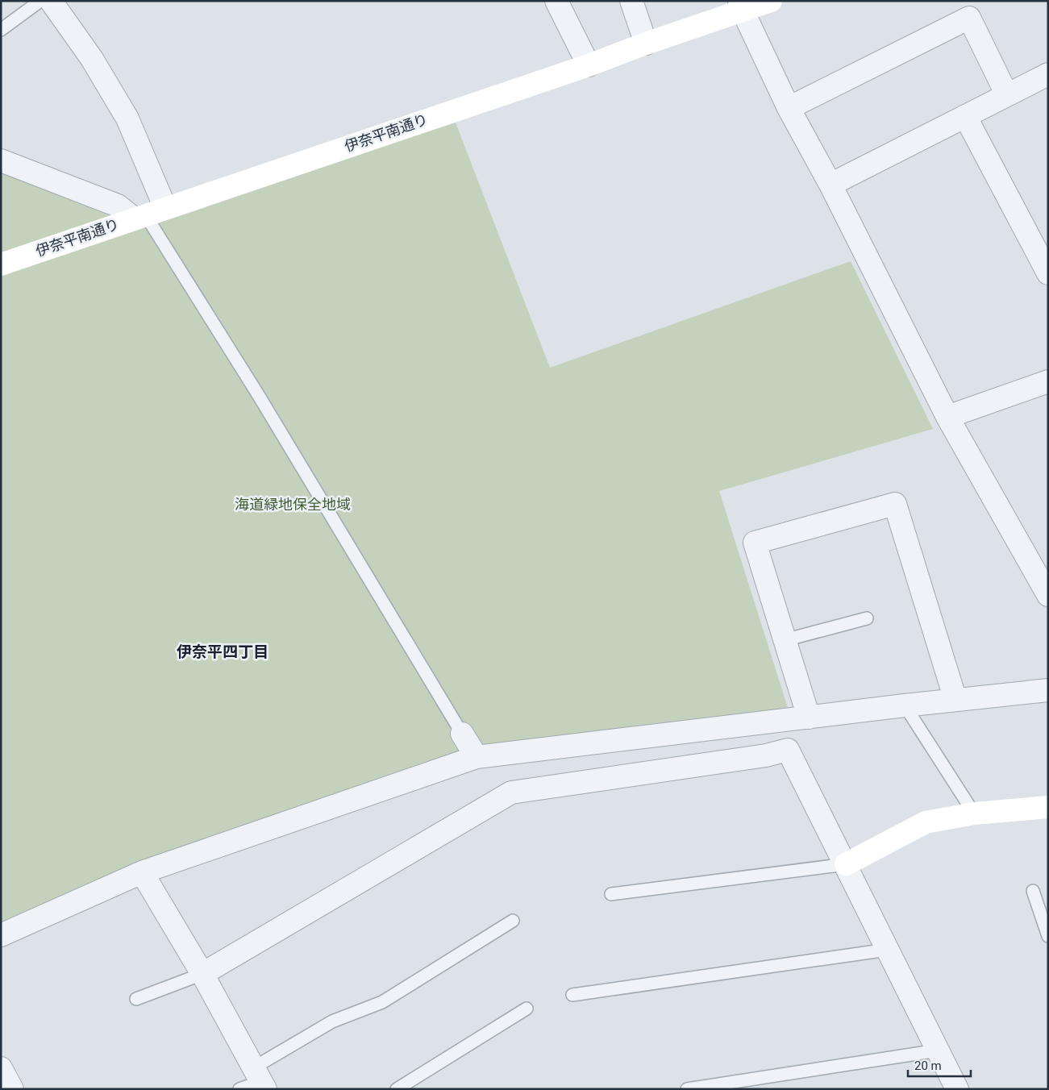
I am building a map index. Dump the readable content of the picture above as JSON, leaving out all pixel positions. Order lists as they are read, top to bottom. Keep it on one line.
{"streets":{"street":["伊奈平南通り"]},"districts":["伊奈平四丁目"],"parks":["海道緑地保全地域"],"scale_bar":"20 m"}
